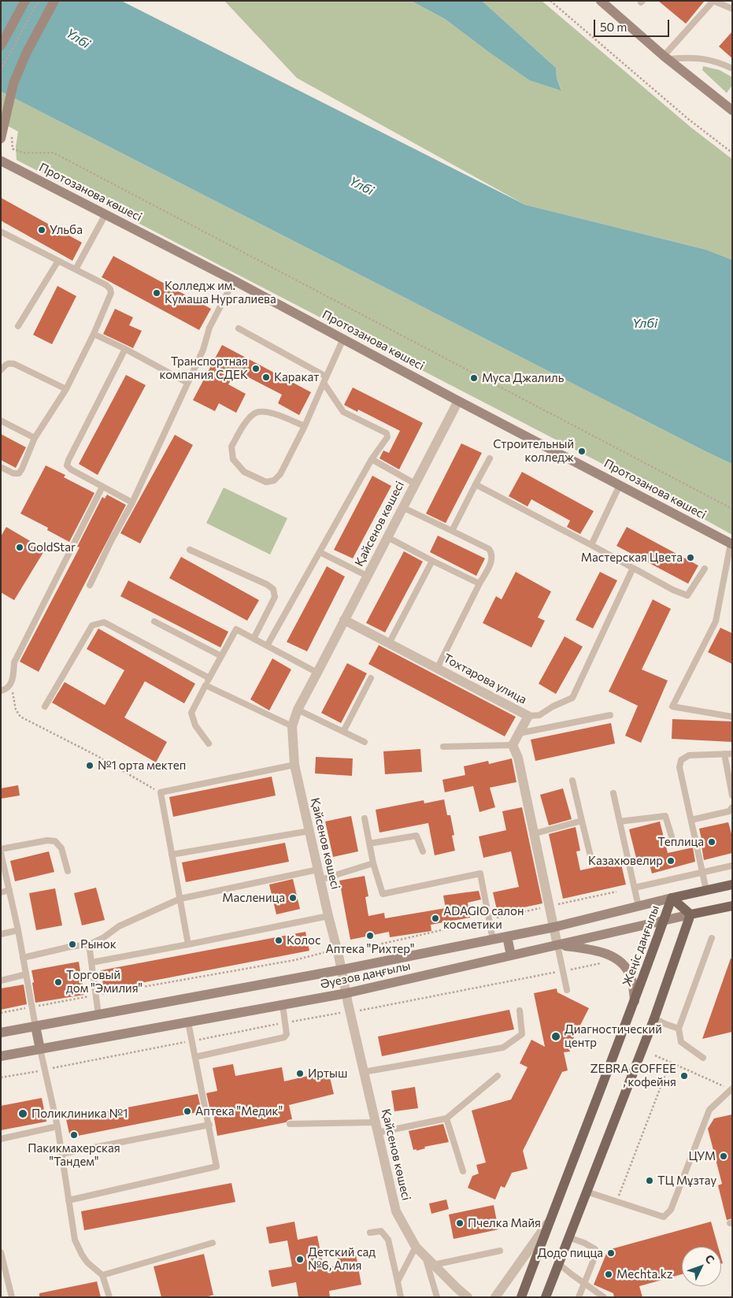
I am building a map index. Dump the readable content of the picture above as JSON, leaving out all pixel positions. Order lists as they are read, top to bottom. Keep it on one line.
{"streets":{"main road":["Протозанова көшесі","Жеңіс даңғылы","Әуезов даңғылы"],"street":["Қайсенов көшесі","Тохтарова улица"]},"crossings":[["Протозанова көшесі","Қайсенов көшесі"],["Қайсенов көшесі","Тохтарова улица"],["Қайсенов көшесі","Әуезов даңғылы"],["Жеңіс даңғылы","Әуезов даңғылы"]],"water":["Үлбі"],"places":["Ульба","Колледж им. Кумаша Нургалиева","Транспортная компания СДЕК","Каракат","Муса Джалиль","Строительный колледж","GoldStar","Мастерская Цвета","№1 орта мектеп","Теплица","Казахювелир","Масленица","ADAGIO салон косметики","Аптека \"Рихтер\"","Колос","Рынок","Торговый дом \"Эмилия\"","Диагностический центр","Иртыш","ZEBRA COFFEE , кофейня","Аптека \"Медик\"","Поликлиника №1","Пакикмахерская \"Тандем\"","ЦУМ","ТЦ Мұзтау","Пчелка Майя","Додо пицца","Детский сад №6, Алия","Mechta.kz"],"scale_bar":"50 m","north":"top right"}
